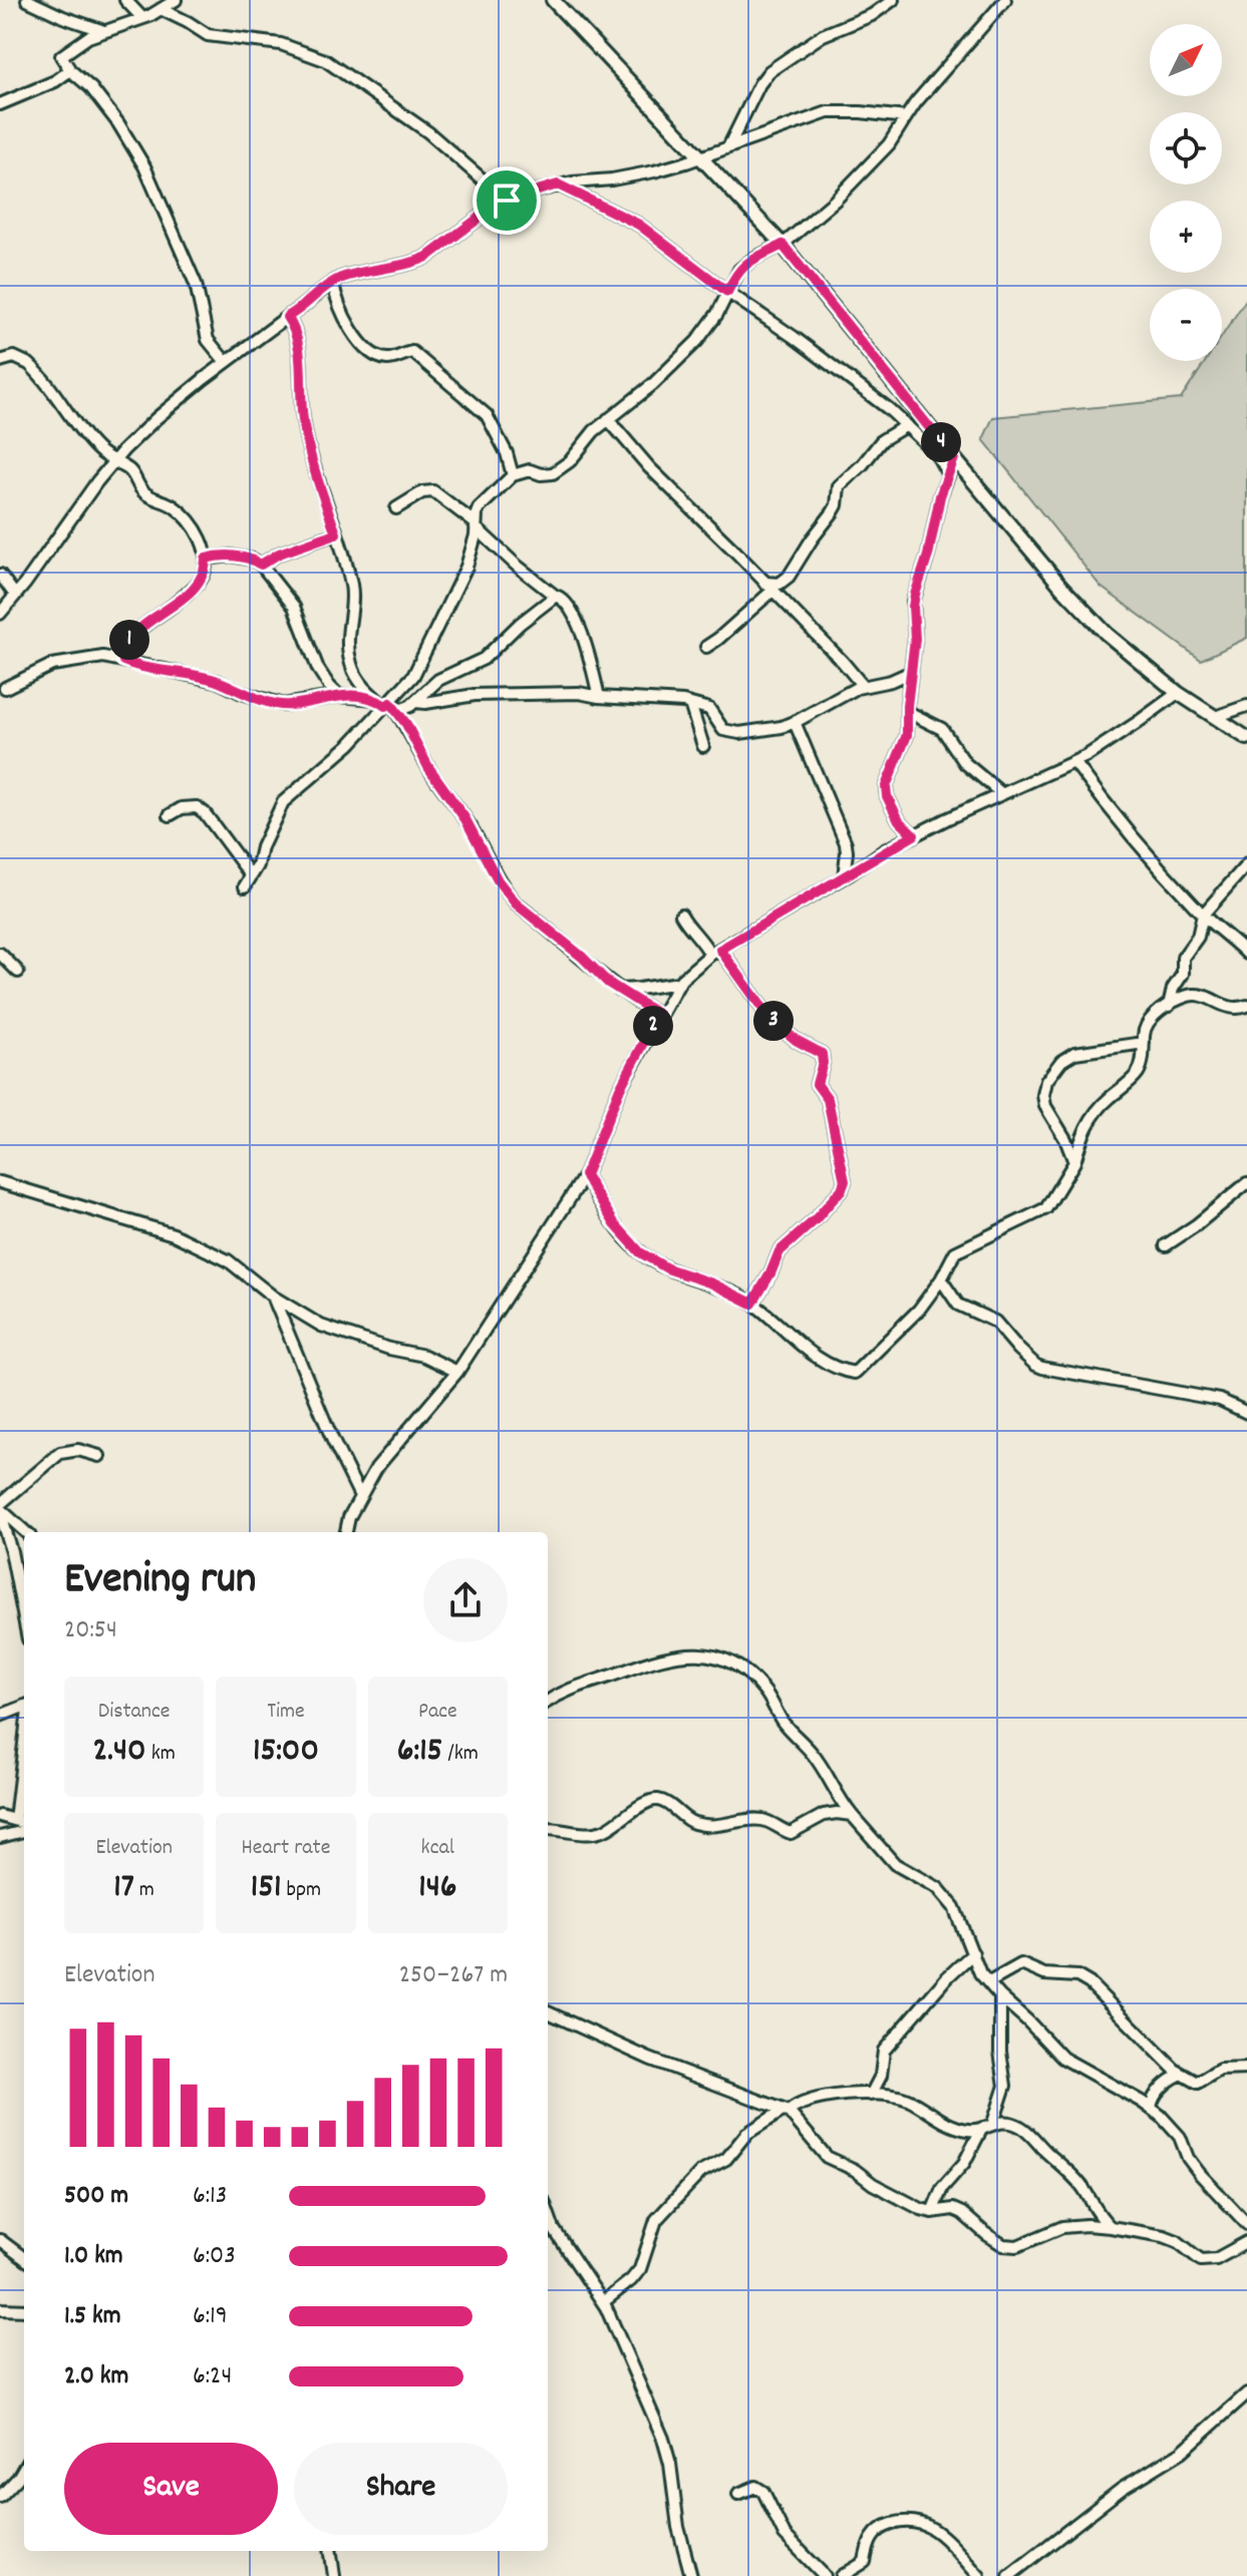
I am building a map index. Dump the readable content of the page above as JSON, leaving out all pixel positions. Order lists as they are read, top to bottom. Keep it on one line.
{"north":"top right","page":{"map_buttons":["+","−"],"pins":["4","1","3","2"],"heading":["Evening run","20:54"],"stats":[["Distance","2.40 km"],["Time","15:00"],["Pace","6:15 /km"],["Elevation","17 m"],["Heart rate","151 bpm"],["kcal","146"]],"chart":["Elevation","250–267 m"],"list":[{"name":"500 m","note":"6:13"},{"name":"1.0 km","note":"6:03"},{"name":"1.5 km","note":"6:19"},{"name":"2.0 km","note":"6:24"}],"buttons":["Save","Share"]}}
